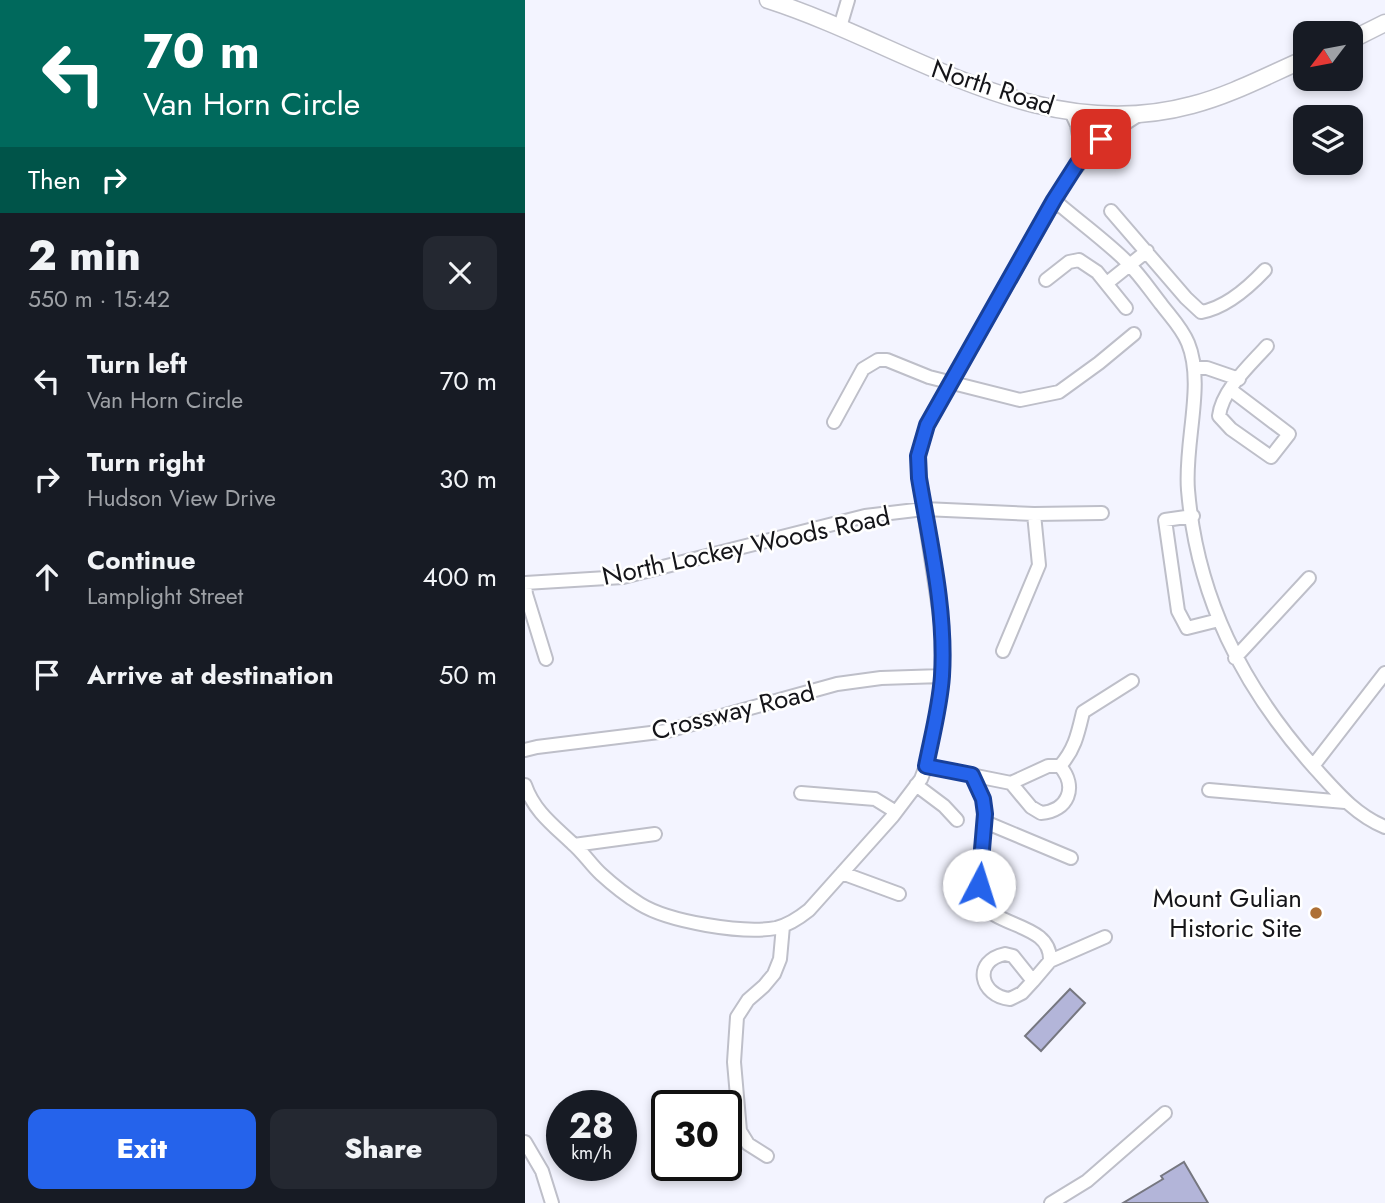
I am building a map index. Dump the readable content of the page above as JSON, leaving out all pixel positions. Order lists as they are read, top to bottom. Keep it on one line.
{"streets":{"main road":["North Road"],"street":["North Lockey Woods Road","Crossway Road"]},"places":["Mount Gulian Historic Site"],"north":"bottom left","page":{"turn":["70 m","Van Horn Circle"],"then":"Then","heading":["2 min","550 m · 15:42"],"list":[{"name":"Turn left","note":"Van Horn Circle","value":"70 m"},{"name":"Turn right","note":"Hudson View Drive","value":"30 m"},{"name":"Continue","note":"Lamplight Street","value":"400 m"},{"name":"Arrive at destination","value":"50 m"}],"speed":"28 km/h","limit":"30","buttons":["Exit","Share"]}}
